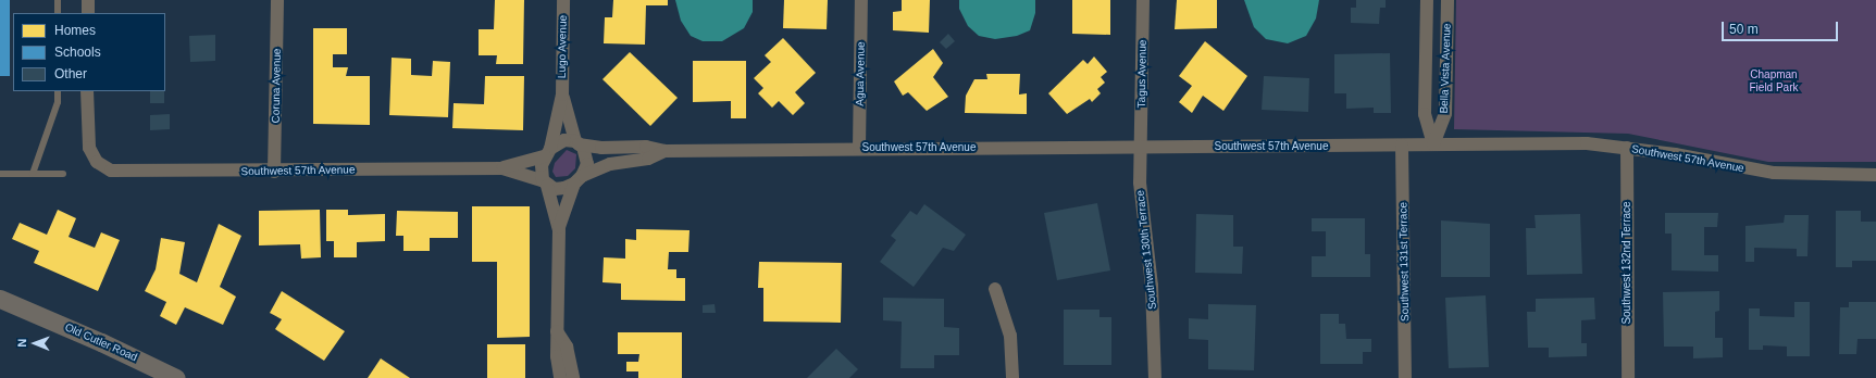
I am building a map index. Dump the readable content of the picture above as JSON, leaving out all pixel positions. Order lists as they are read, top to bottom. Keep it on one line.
{"streets":{"main road":["Old Cutler Road"],"street":["Lugo Avenue","Bella Vista Avenue","Agua Avenue","Tagus Avenue","Coruna Avenue","Southwest 57th Avenue","Southwest 130th Terrace","Southwest 131st Terrace","Southwest 132nd Terrace"]},"crossings":[["Bella Vista Avenue","Southwest 57th Avenue"],["Agua Avenue","Southwest 57th Avenue"],["Tagus Avenue","Southwest 57th Avenue"],["Tagus Avenue","Southwest 130th Terrace"],["Coruna Avenue","Southwest 57th Avenue"],["Southwest 57th Avenue","Southwest 130th Terrace"],["Southwest 57th Avenue","Southwest 131st Terrace"],["Southwest 57th Avenue","Southwest 132nd Terrace"]],"parks":["Chapman Field Park"],"legend":["Homes","Schools","Other"],"scale_bar":"50 m","north":"left"}
